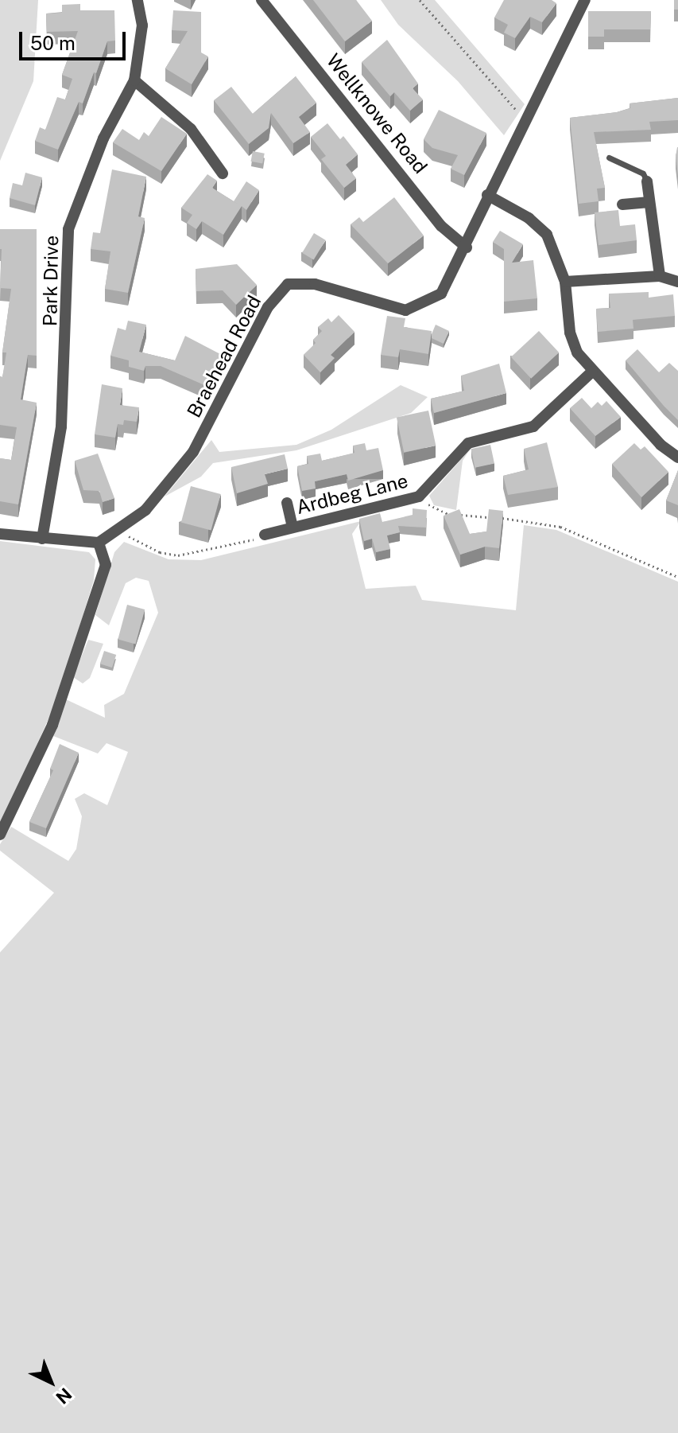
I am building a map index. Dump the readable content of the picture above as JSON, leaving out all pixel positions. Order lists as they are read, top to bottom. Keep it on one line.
{"streets":{"street":["Wellknowe Road","Park Drive","Braehead Road","Ardbeg Lane"]},"crossings":[["Wellknowe Road","Braehead Road"]],"scale_bar":"50 m","north":"bottom right"}
